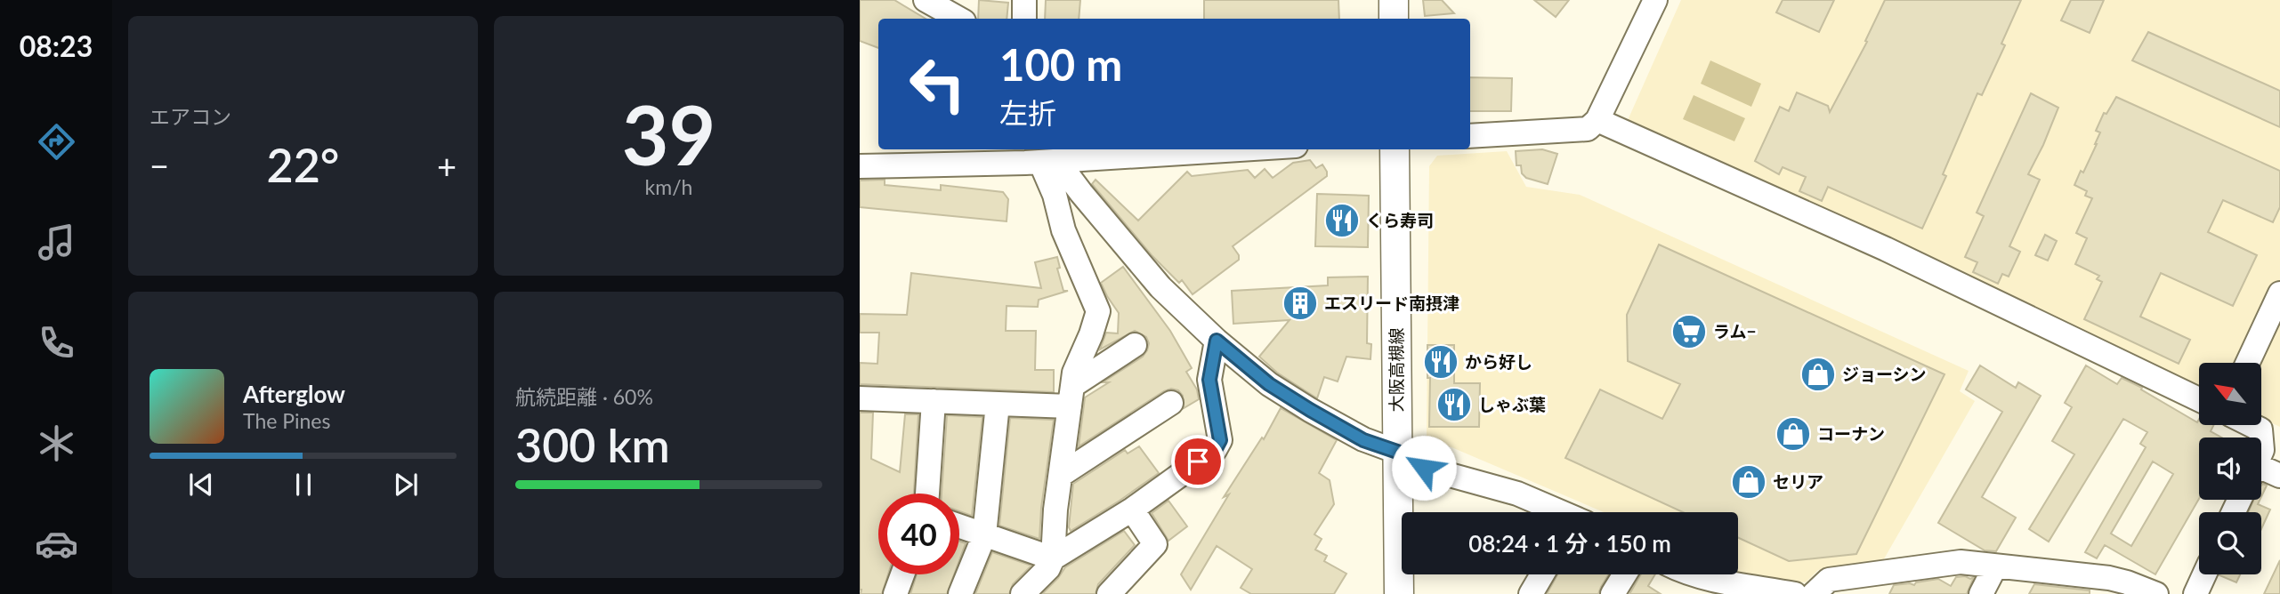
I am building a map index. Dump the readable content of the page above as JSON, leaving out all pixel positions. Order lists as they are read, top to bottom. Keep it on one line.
{"streets":{"main road":["大阪高槻線"]},"places":{"restaurant":["くら寿司","から好し","しゃぶ葉"],"building":["エスリード南摂津"],"supermarket":["ラム−"],"shop":["ジョーシン","コーナン","セリア"]},"north":"top left","page":{"tabs":"08:23","tile":["エアコン",["39","km/h"],["航続距離 · 60%","300 km"]],"turn":["100 m","左折"],"heat":["−","22°","+"],"song":["Afterglow","The Pines"],"limit":"40","trip":"08:24 · 1 分 · 150 m"}}
